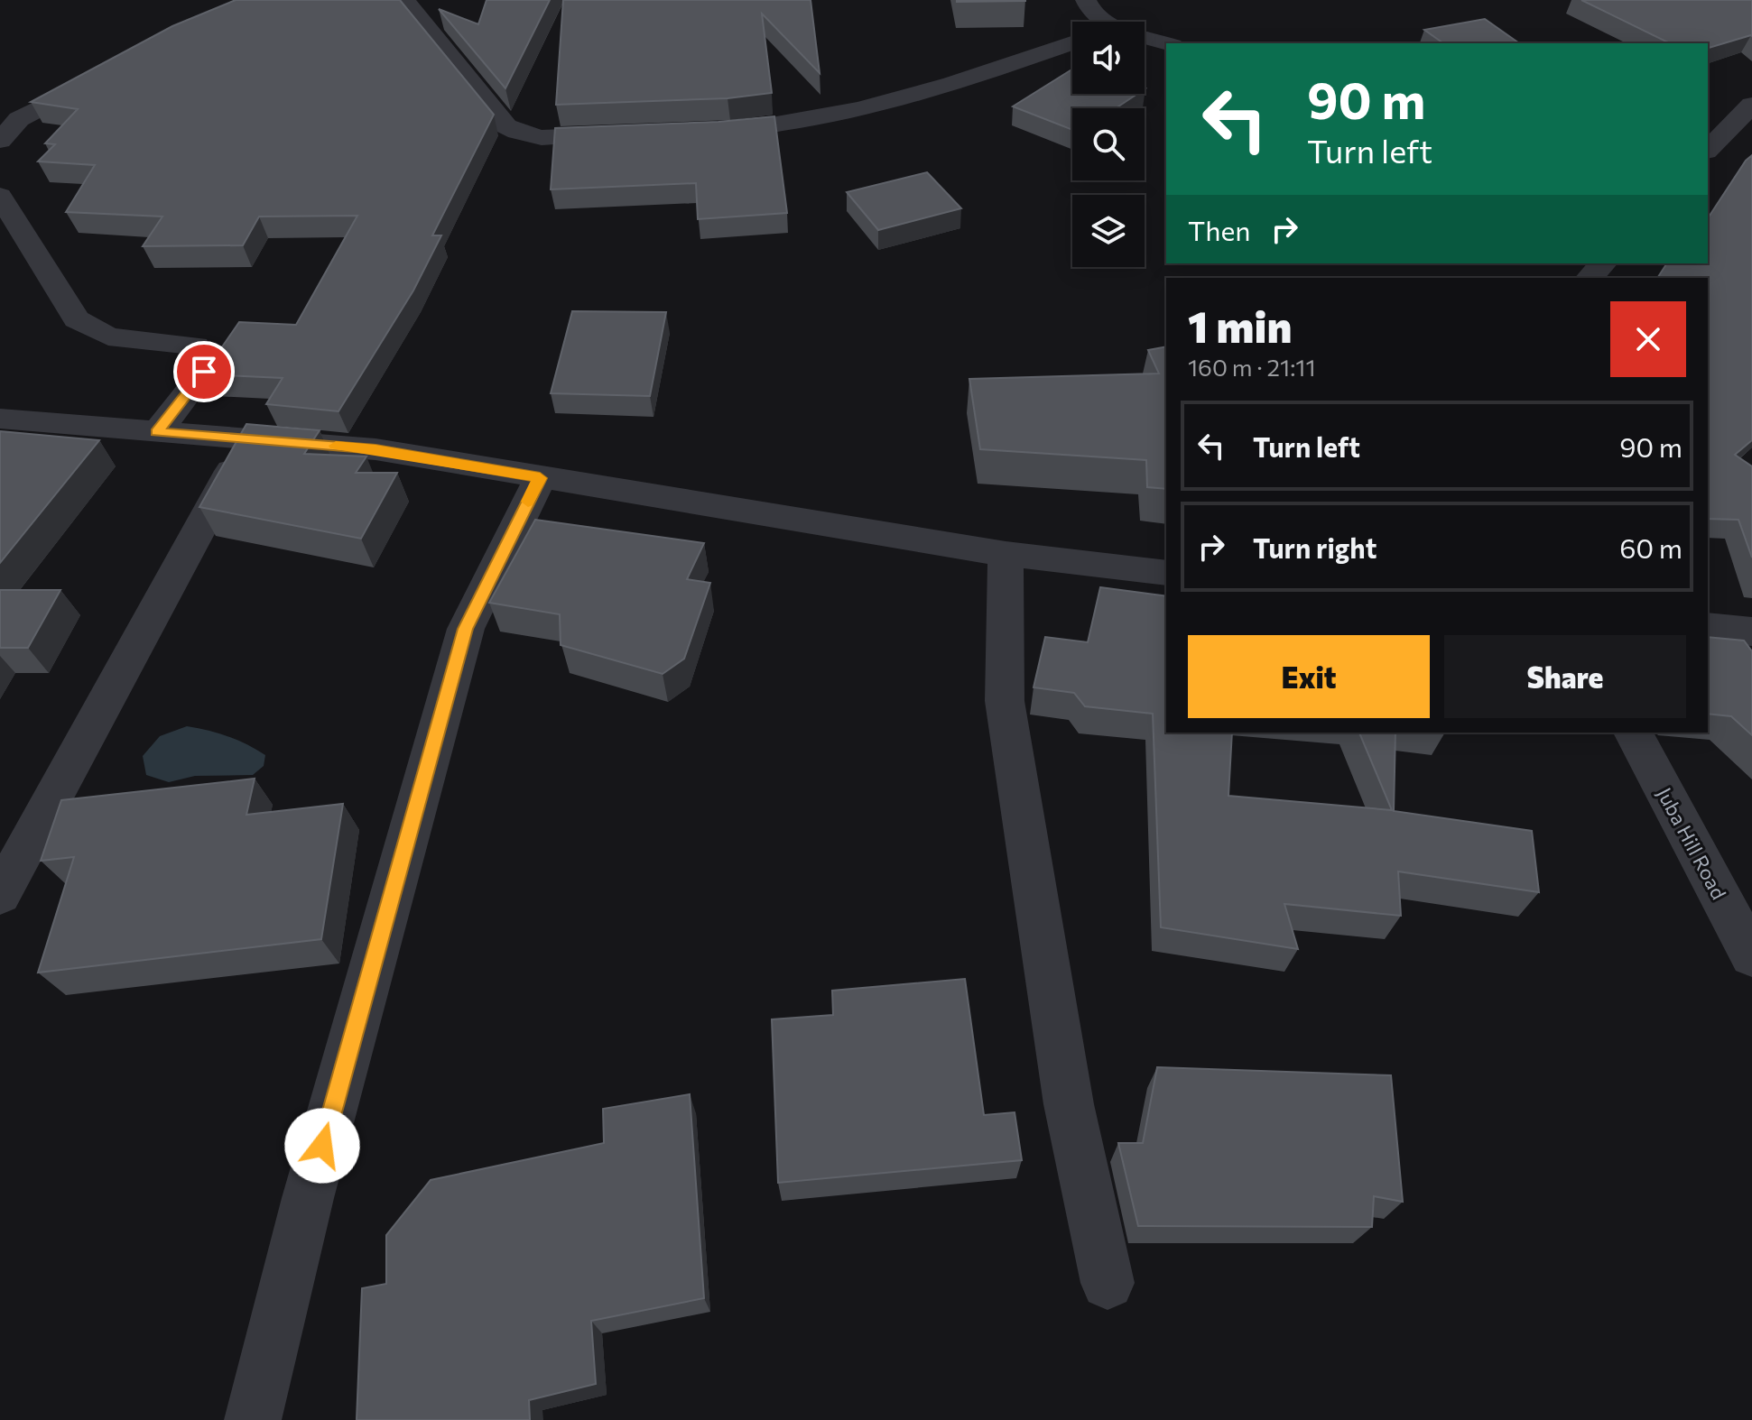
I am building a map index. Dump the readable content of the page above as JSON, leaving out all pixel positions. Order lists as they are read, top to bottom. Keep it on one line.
{"streets":{"street":["Juba Hill Road"]},"page":{"turn":["90 m","Turn left"],"then":"Then","heading":["1 min","160 m · 21:11"],"list":[{"name":"Turn left","value":"90 m"},{"name":"Turn right","value":"60 m"}],"buttons":["Exit","Share"]}}
